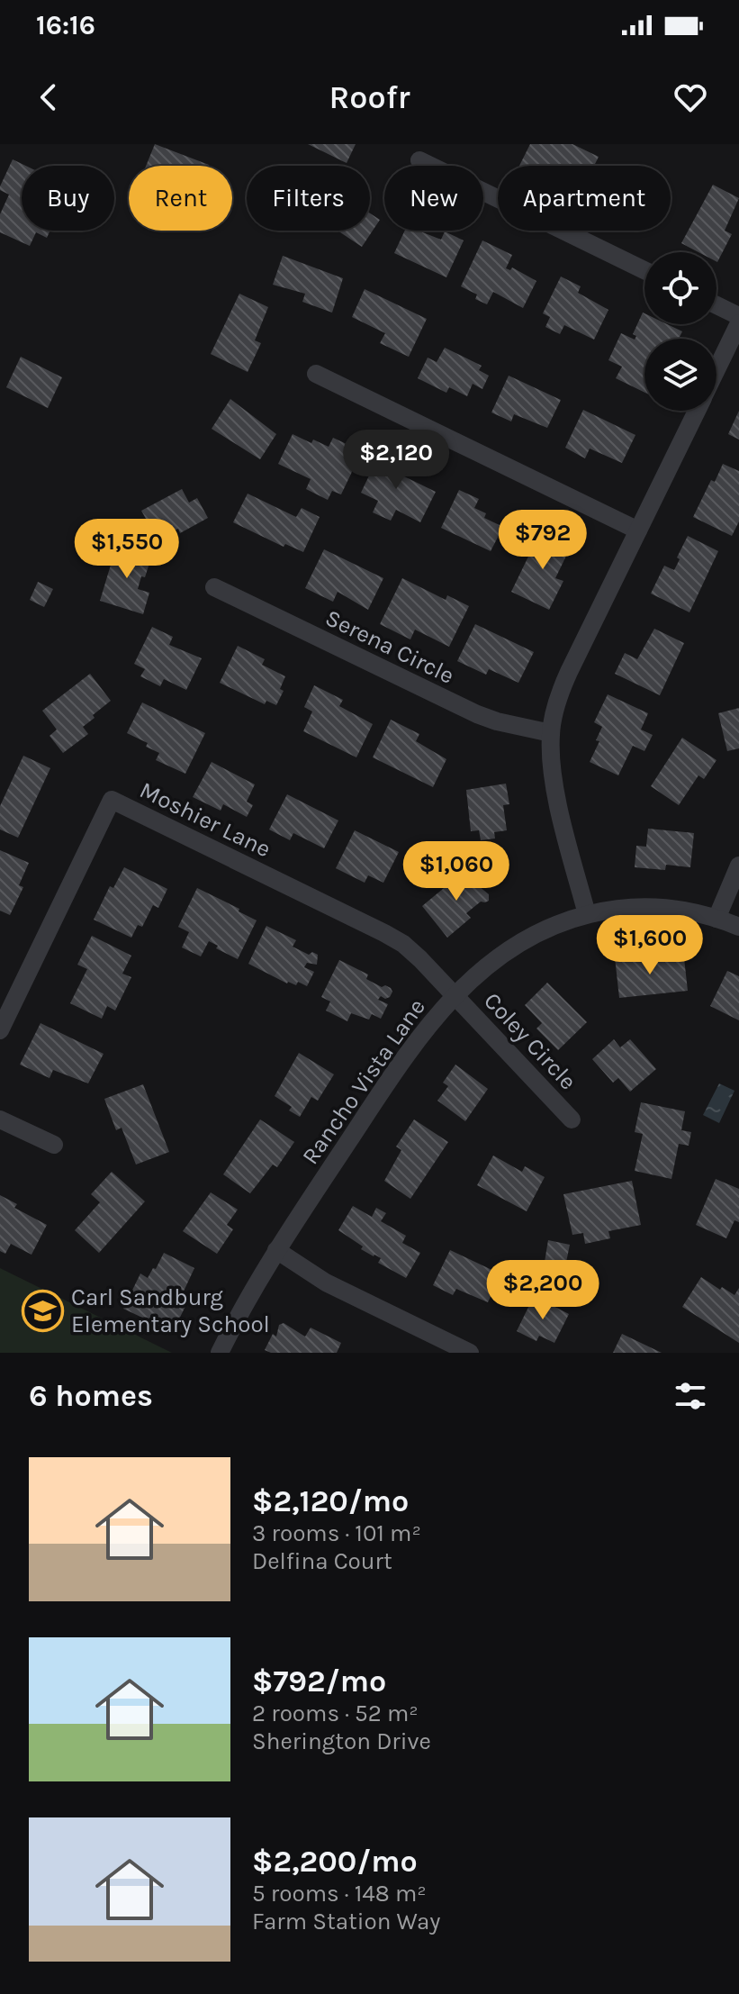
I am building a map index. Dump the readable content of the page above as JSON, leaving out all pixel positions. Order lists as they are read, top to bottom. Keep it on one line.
{"streets":{"street":["Serena Circle","Moshier Lane","Coley Circle","Rancho Vista Lane"]},"crossings":[["Moshier Lane","Coley Circle"],["Moshier Lane","Rancho Vista Lane"],["Coley Circle","Rancho Vista Lane"]],"places":{"school or university":["Carl Sandburg Elementary School"]},"page":{"status":"16:16","header":"Roofr","chip":["Buy","Rent","Filters","New","Apartment"],"price":["$2,120","$792","$1,550","$1,060","$1,600","$2,200"],"heading":"6 homes","list":[{"name":"$2,120/mo","note":"3 rooms · 101 m² · Delfina Court"},{"name":"$792/mo","note":"2 rooms · 52 m² · Sherington Drive"},{"name":"$2,200/mo","note":"5 rooms · 148 m² · Farm Station Way"}]}}
